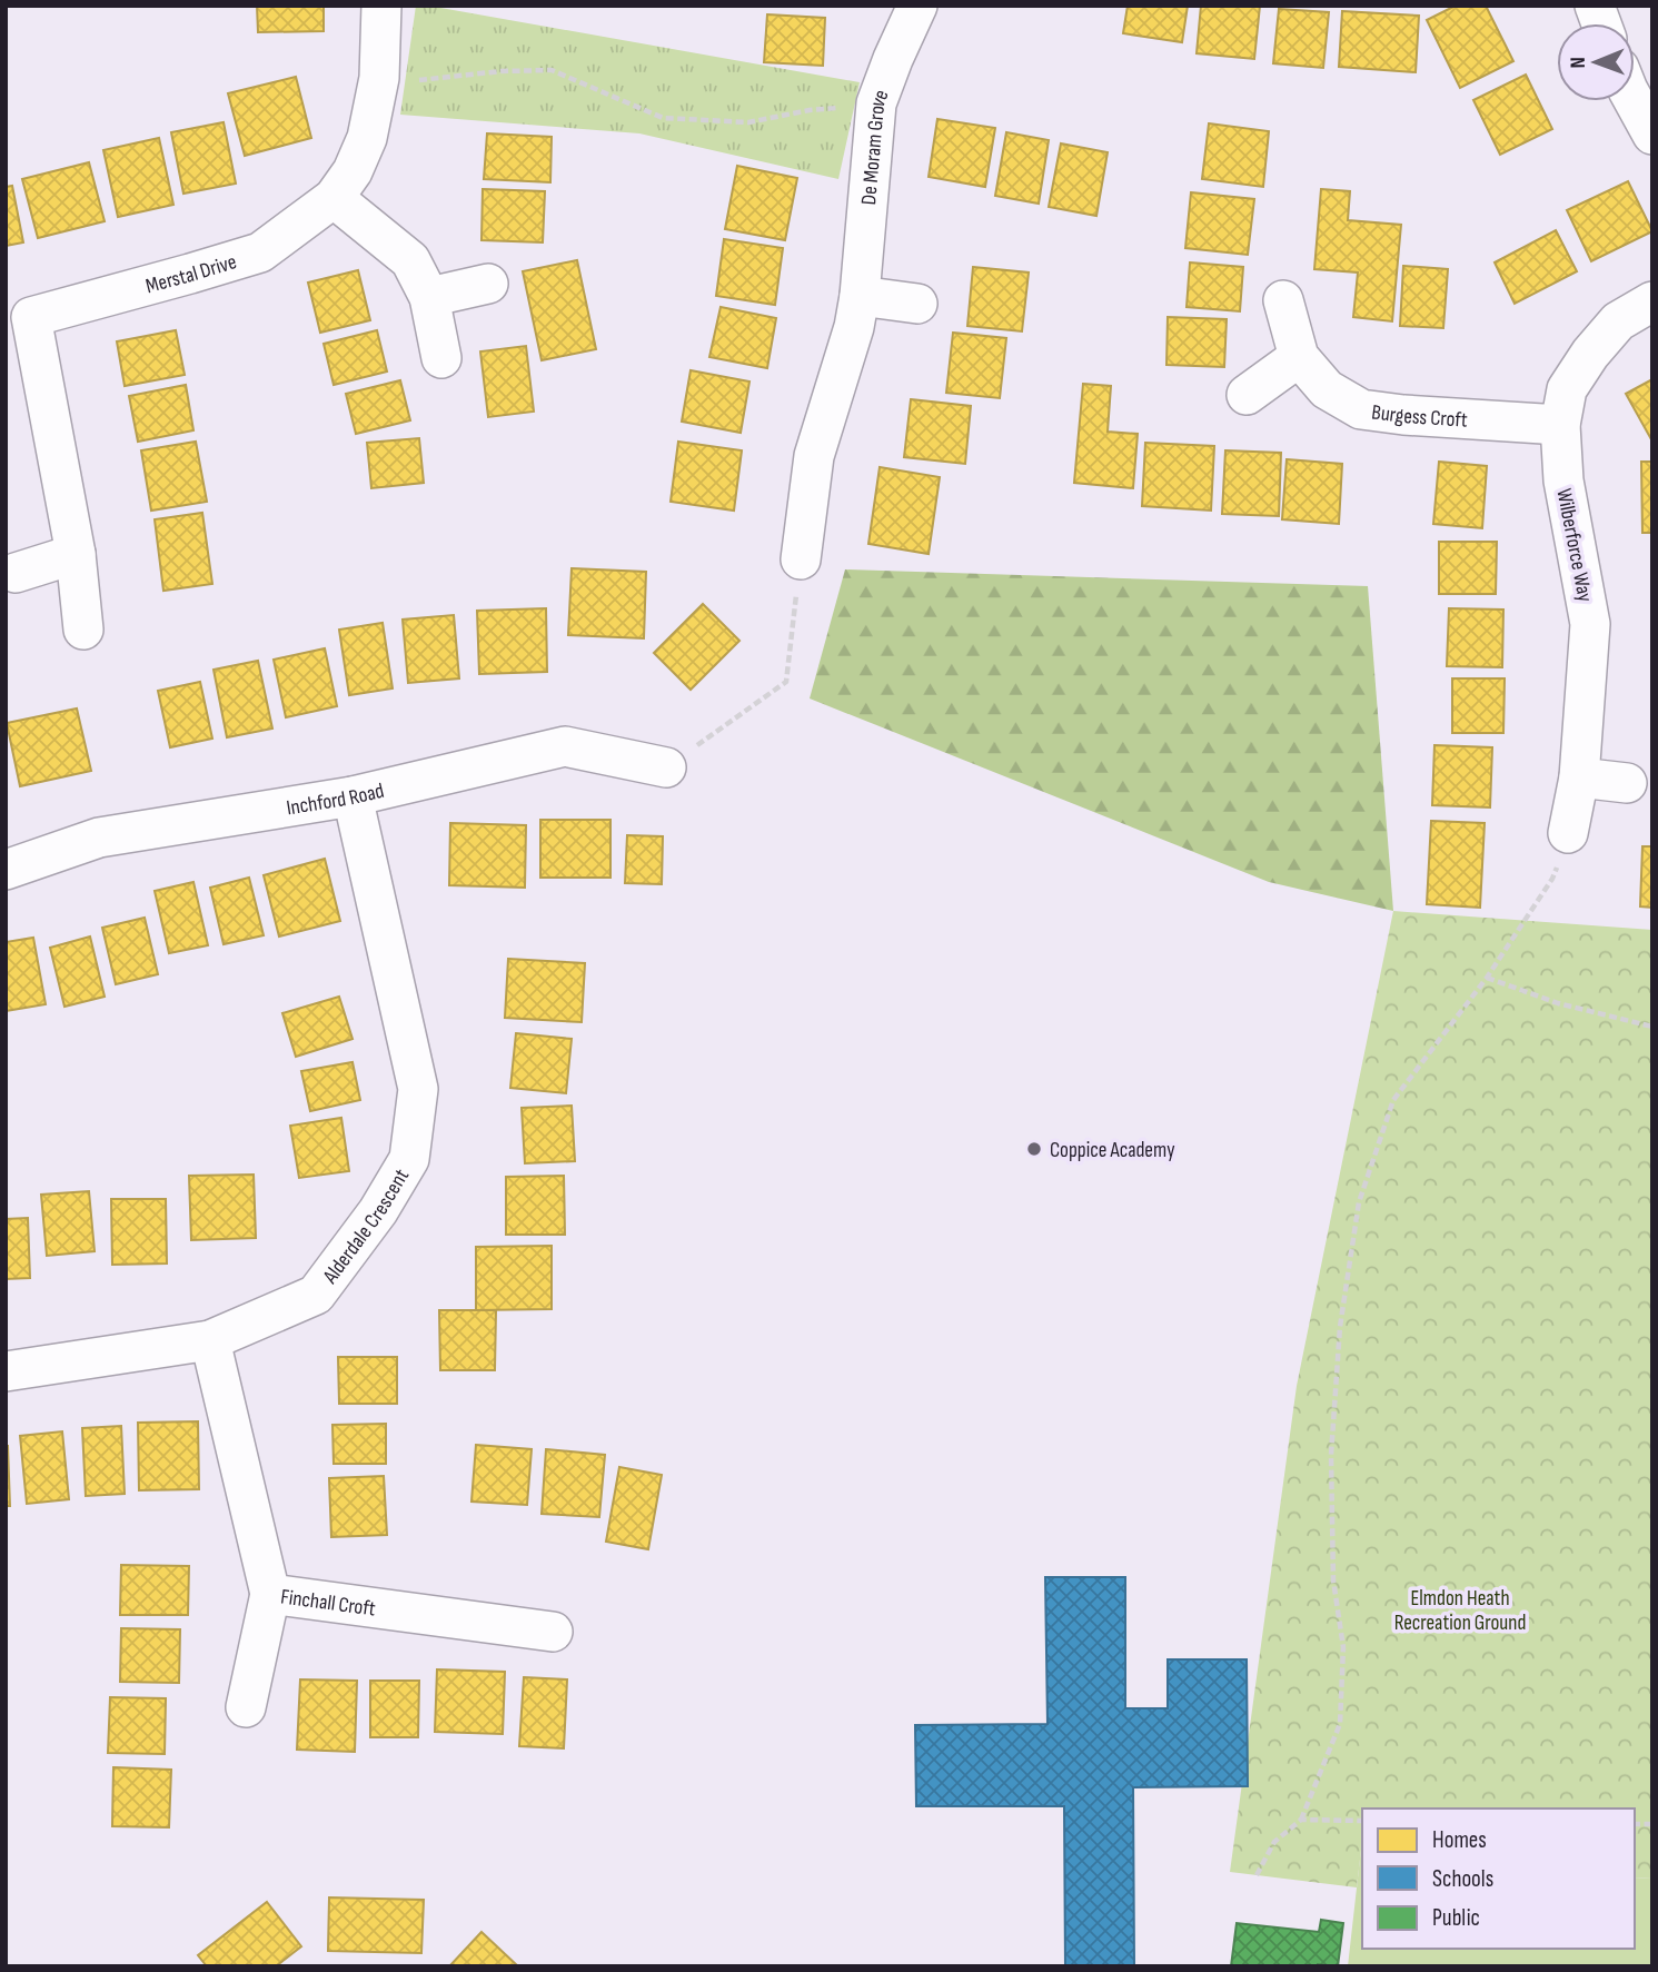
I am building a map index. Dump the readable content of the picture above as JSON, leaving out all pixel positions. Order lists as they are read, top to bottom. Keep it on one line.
{"streets":{"street":["De Moram Grove","Merstal Drive","Burgess Croft","Wilberforce Way","Inchford Road","Alderdale Crescent","Finchall Croft"]},"crossings":[["Burgess Croft","Wilberforce Way"],["Inchford Road","Alderdale Crescent"],["Alderdale Crescent","Finchall Croft"]],"parks":["Elmdon Heath Recreation Ground"],"places":["Coppice Academy"],"legend":["Homes","Schools","Public"],"north":"left"}
